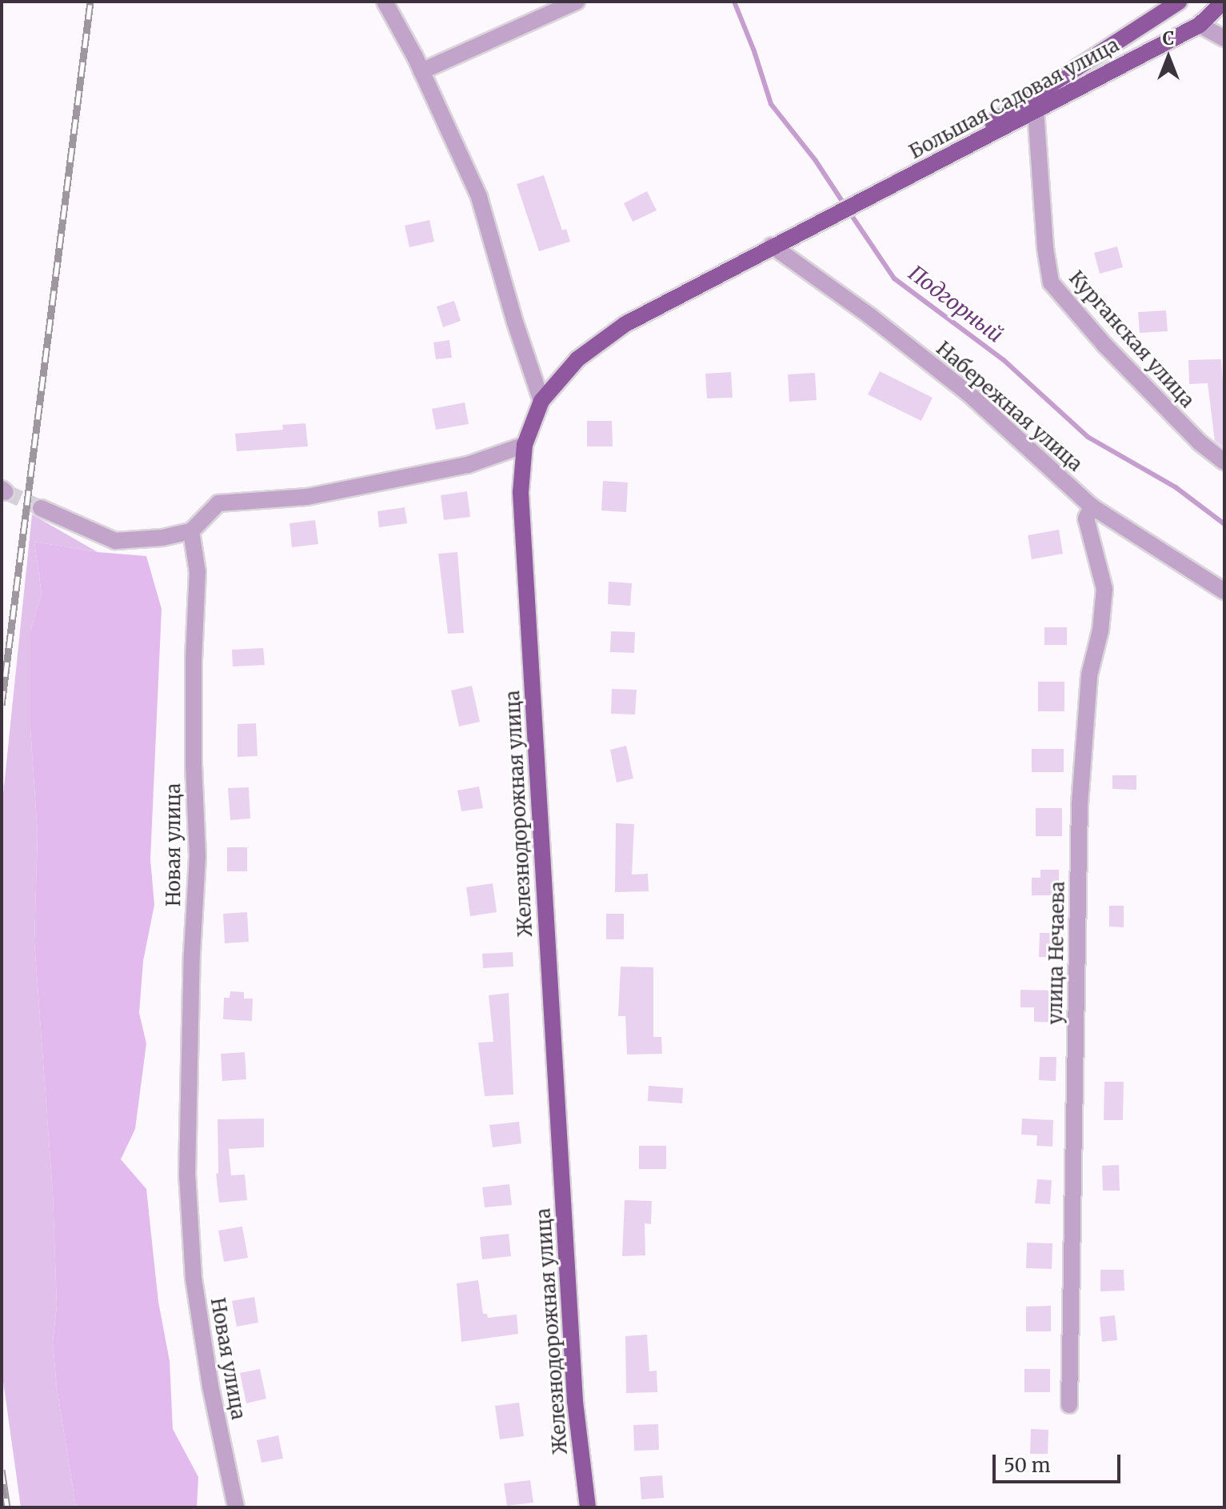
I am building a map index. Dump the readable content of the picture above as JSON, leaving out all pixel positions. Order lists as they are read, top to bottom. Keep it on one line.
{"streets":{"main road":["Большая Садовая улица","Железнодорожная улица"],"street":["Курганская улица","Набережная улица","Новая улица","улица Нечаева"]},"crossings":[["Большая Садовая улица","Курганская улица"],["Большая Садовая улица","Железнодорожная улица"],["Набережная улица","Железнодорожная улица"],["Набережная улица","улица Нечаева"]],"water":["Подгорный"],"scale_bar":"50 m","north":"top"}
